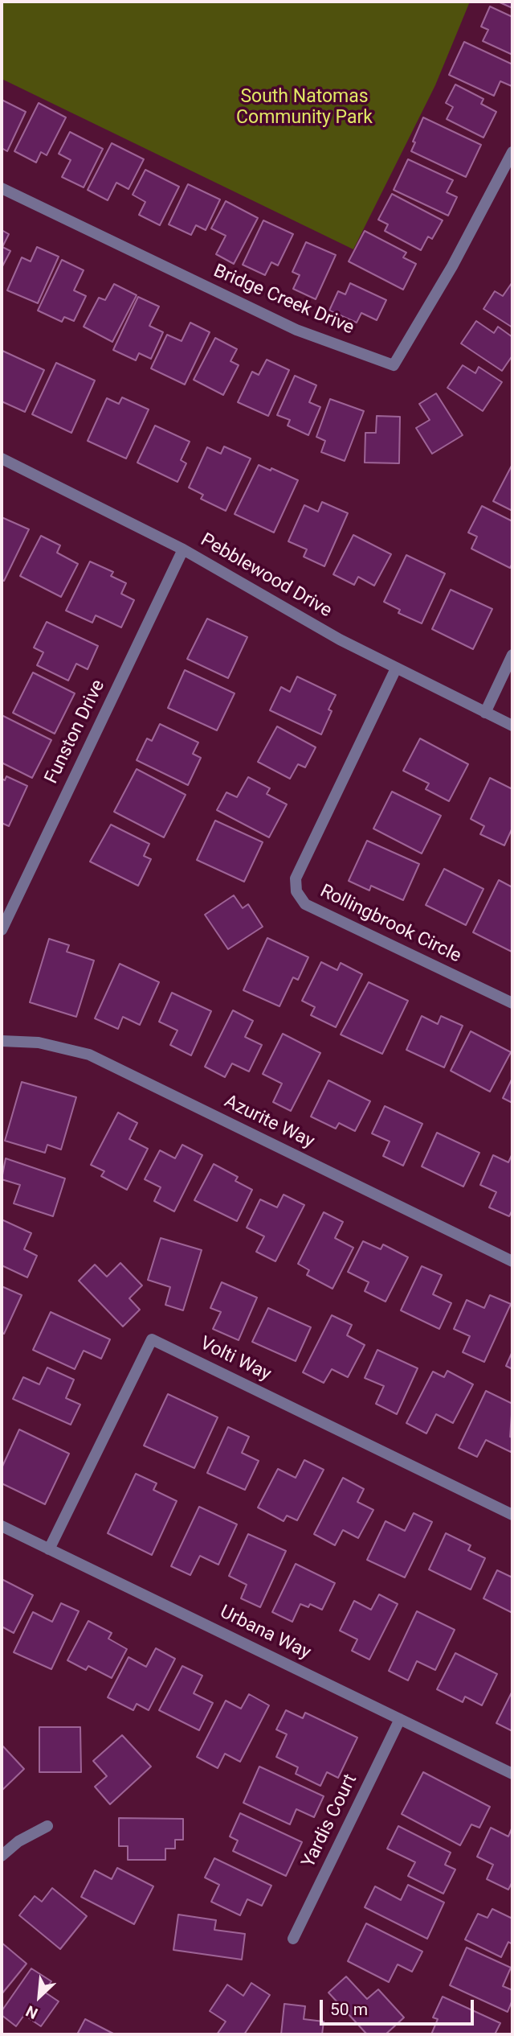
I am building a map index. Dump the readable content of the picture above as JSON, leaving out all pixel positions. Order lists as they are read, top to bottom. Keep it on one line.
{"streets":{"street":["Bridge Creek Drive","Pebblewood Drive","Funston Drive","Rollingbrook Circle","Azurite Way","Volti Way","Urbana Way","Yardis Court"]},"crossings":[["Pebblewood Drive","Funston Drive"],["Pebblewood Drive","Rollingbrook Circle"],["Volti Way","Urbana Way"],["Urbana Way","Yardis Court"]],"parks":["South Natomas Community Park"],"scale_bar":"50 m","north":"bottom left"}
